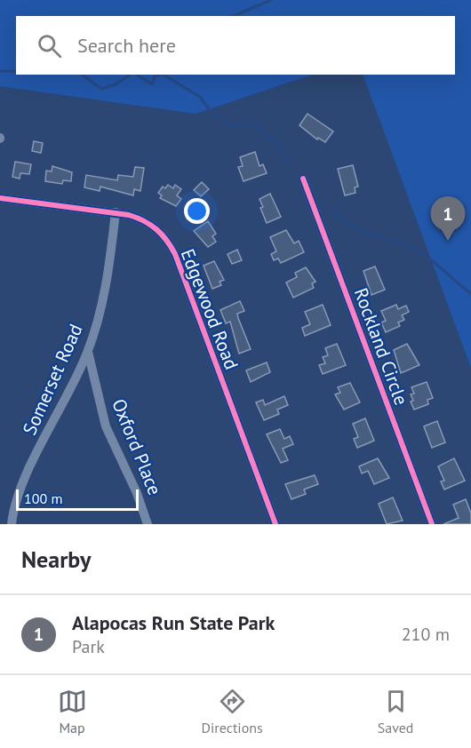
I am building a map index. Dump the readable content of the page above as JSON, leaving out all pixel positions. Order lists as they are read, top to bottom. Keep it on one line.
{"streets":{"street":["Edgewood Road","Rockland Circle","Somerset Road","Oxford Place"]},"crossings":[["Edgewood Road","Somerset Road"],["Somerset Road","Oxford Place"]],"scale_bar":"100 m","page":{"search":"Search here","pins":"1","scale":"100 m","heading":"Nearby","list":[{"mark":"1","name":"Alapocas Run State Park","note":"Park","value":"210 m"}],"nav":["Map","Directions","Saved"]}}
